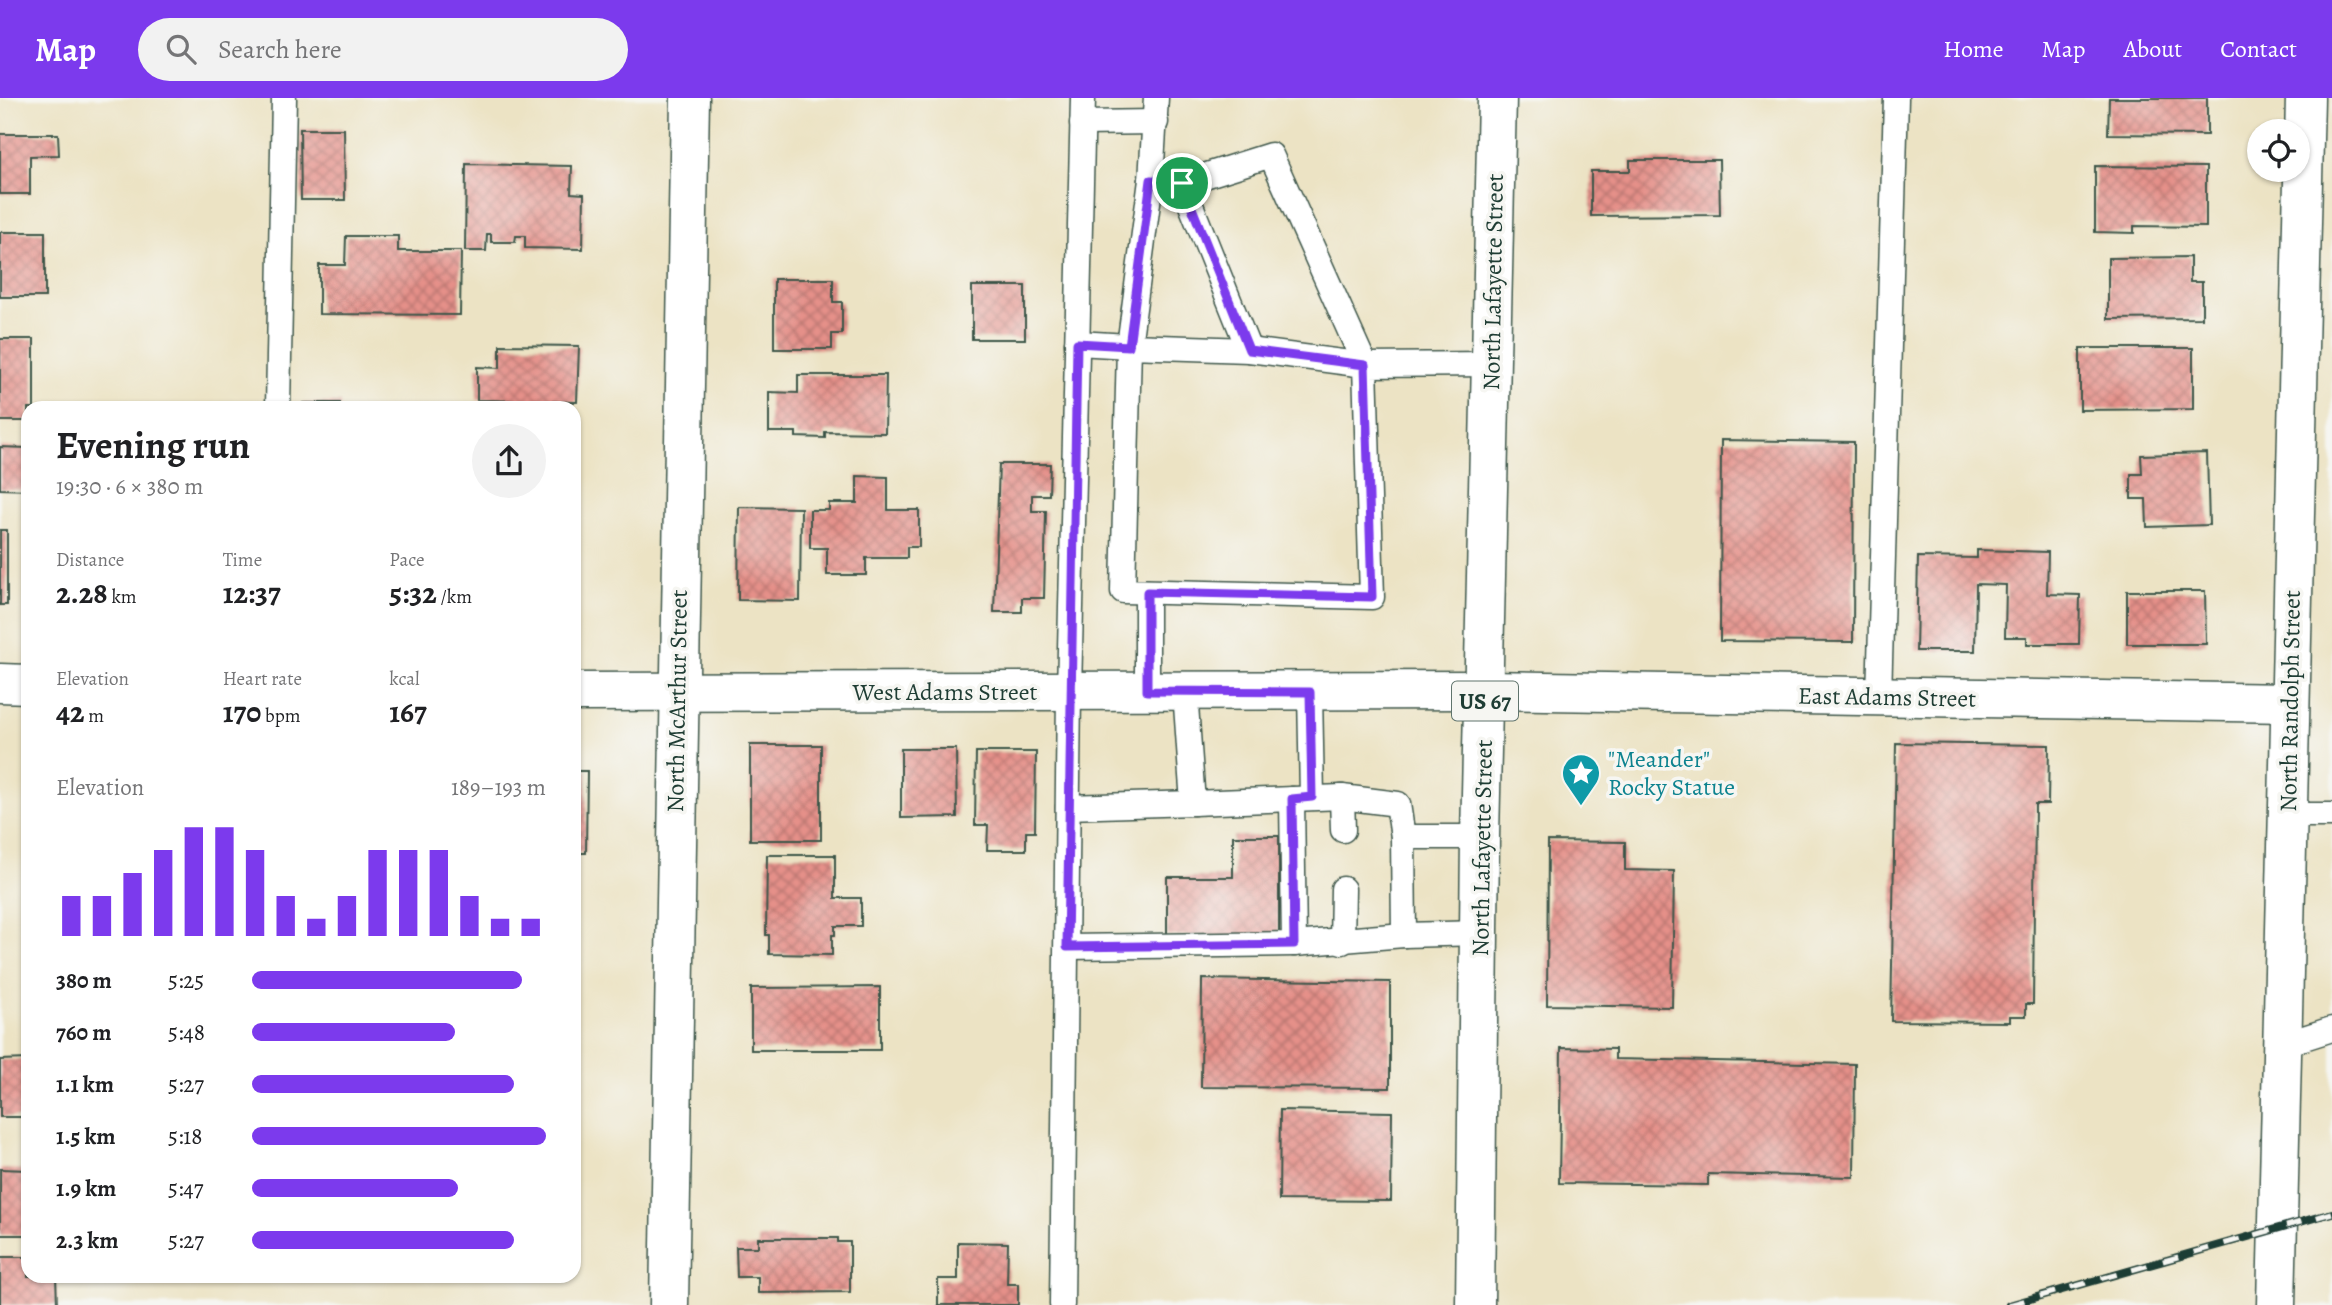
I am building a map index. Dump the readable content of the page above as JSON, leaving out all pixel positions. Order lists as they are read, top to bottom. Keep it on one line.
{"streets":{"main road":["North Lafayette Street","West Adams Street","East Adams Street","North McArthur Street","US 67","North Randolph Street"]},"crossings":[["North Lafayette Street","West Adams Street"],["North Lafayette Street","East Adams Street"],["West Adams Street","East Adams Street"],["West Adams Street","North McArthur Street"],["East Adams Street","North Randolph Street"]],"places":{"place":["\"Meander\" Rocky Statue"]},"page":{"header":"Map","search":"Search here","nav":["Home","Map","About","Contact"],"heading":["Evening run","19:30 · 6 × 380 m"],"stats":[["Distance","2.28 km"],["Time","12:37"],["Pace","5:32 /km"],["Elevation","42 m"],["Heart rate","170 bpm"],["kcal","167"]],"chart":["Elevation","189–193 m"],"list":[{"name":"380 m","note":"5:25"},{"name":"760 m","note":"5:48"},{"name":"1.1 km","note":"5:27"},{"name":"1.5 km","note":"5:18"},{"name":"1.9 km","note":"5:47"},{"name":"2.3 km","note":"5:27"}]}}
